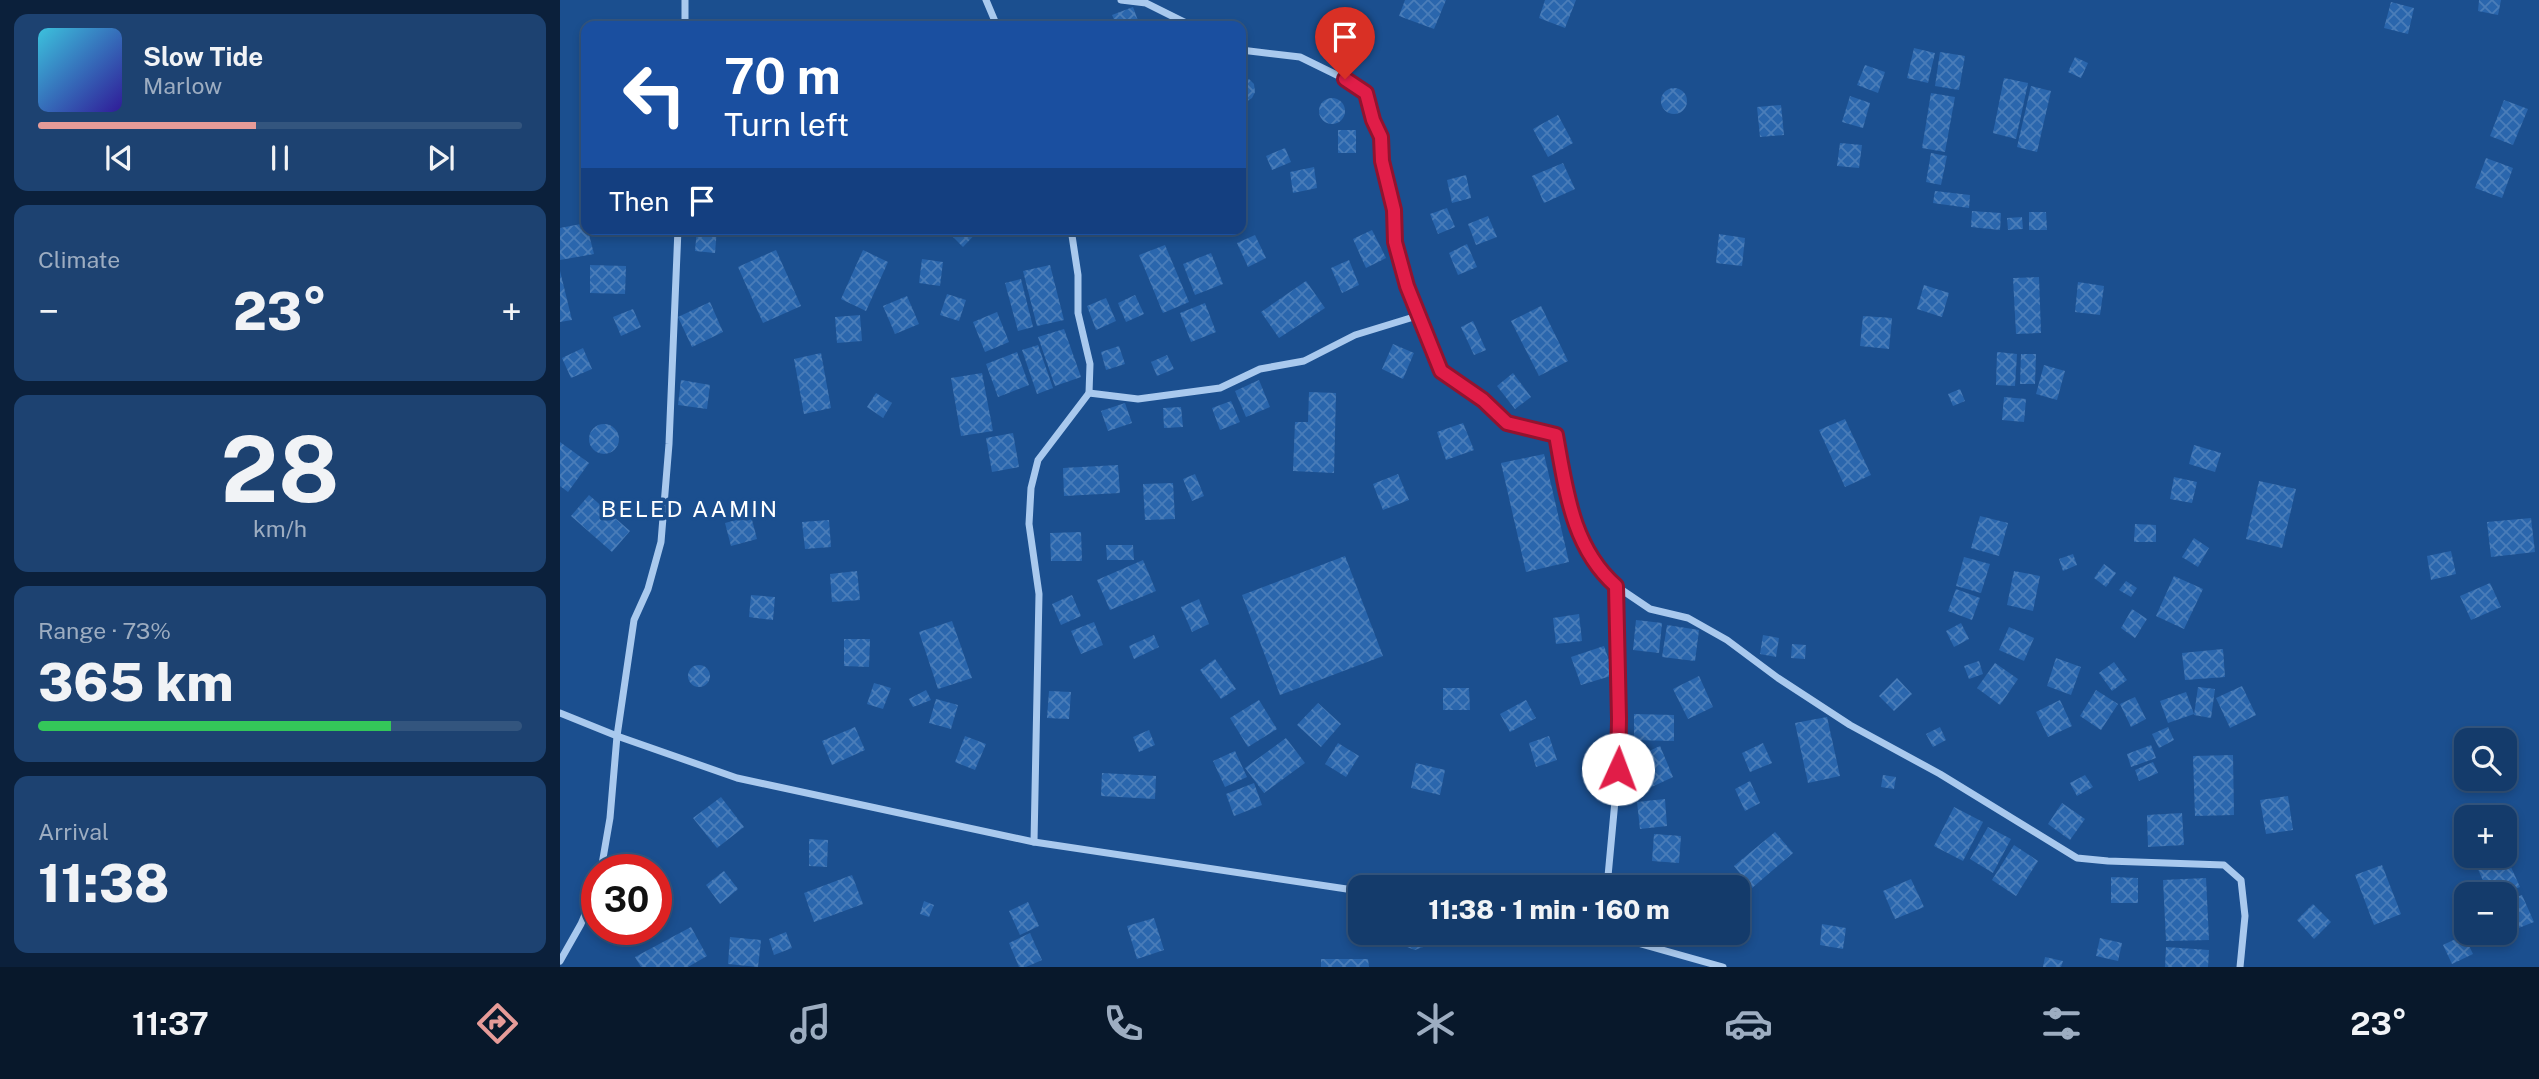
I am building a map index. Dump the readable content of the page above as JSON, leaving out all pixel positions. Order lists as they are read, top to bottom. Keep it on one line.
{"districts":["BELED AAMIN"],"page":{"turn":["70 m","Turn left"],"song":["Slow Tide","Marlow"],"then":"Then","tile":["Climate",["28","km/h"],["Range · 73%","365 km"],["Arrival","11:38"]],"heat":["−","23°","+"],"map_buttons":["+","−"],"limit":"30","trip":"11:38 · 1 min · 160 m","tabs":["11:37","23°"]}}
